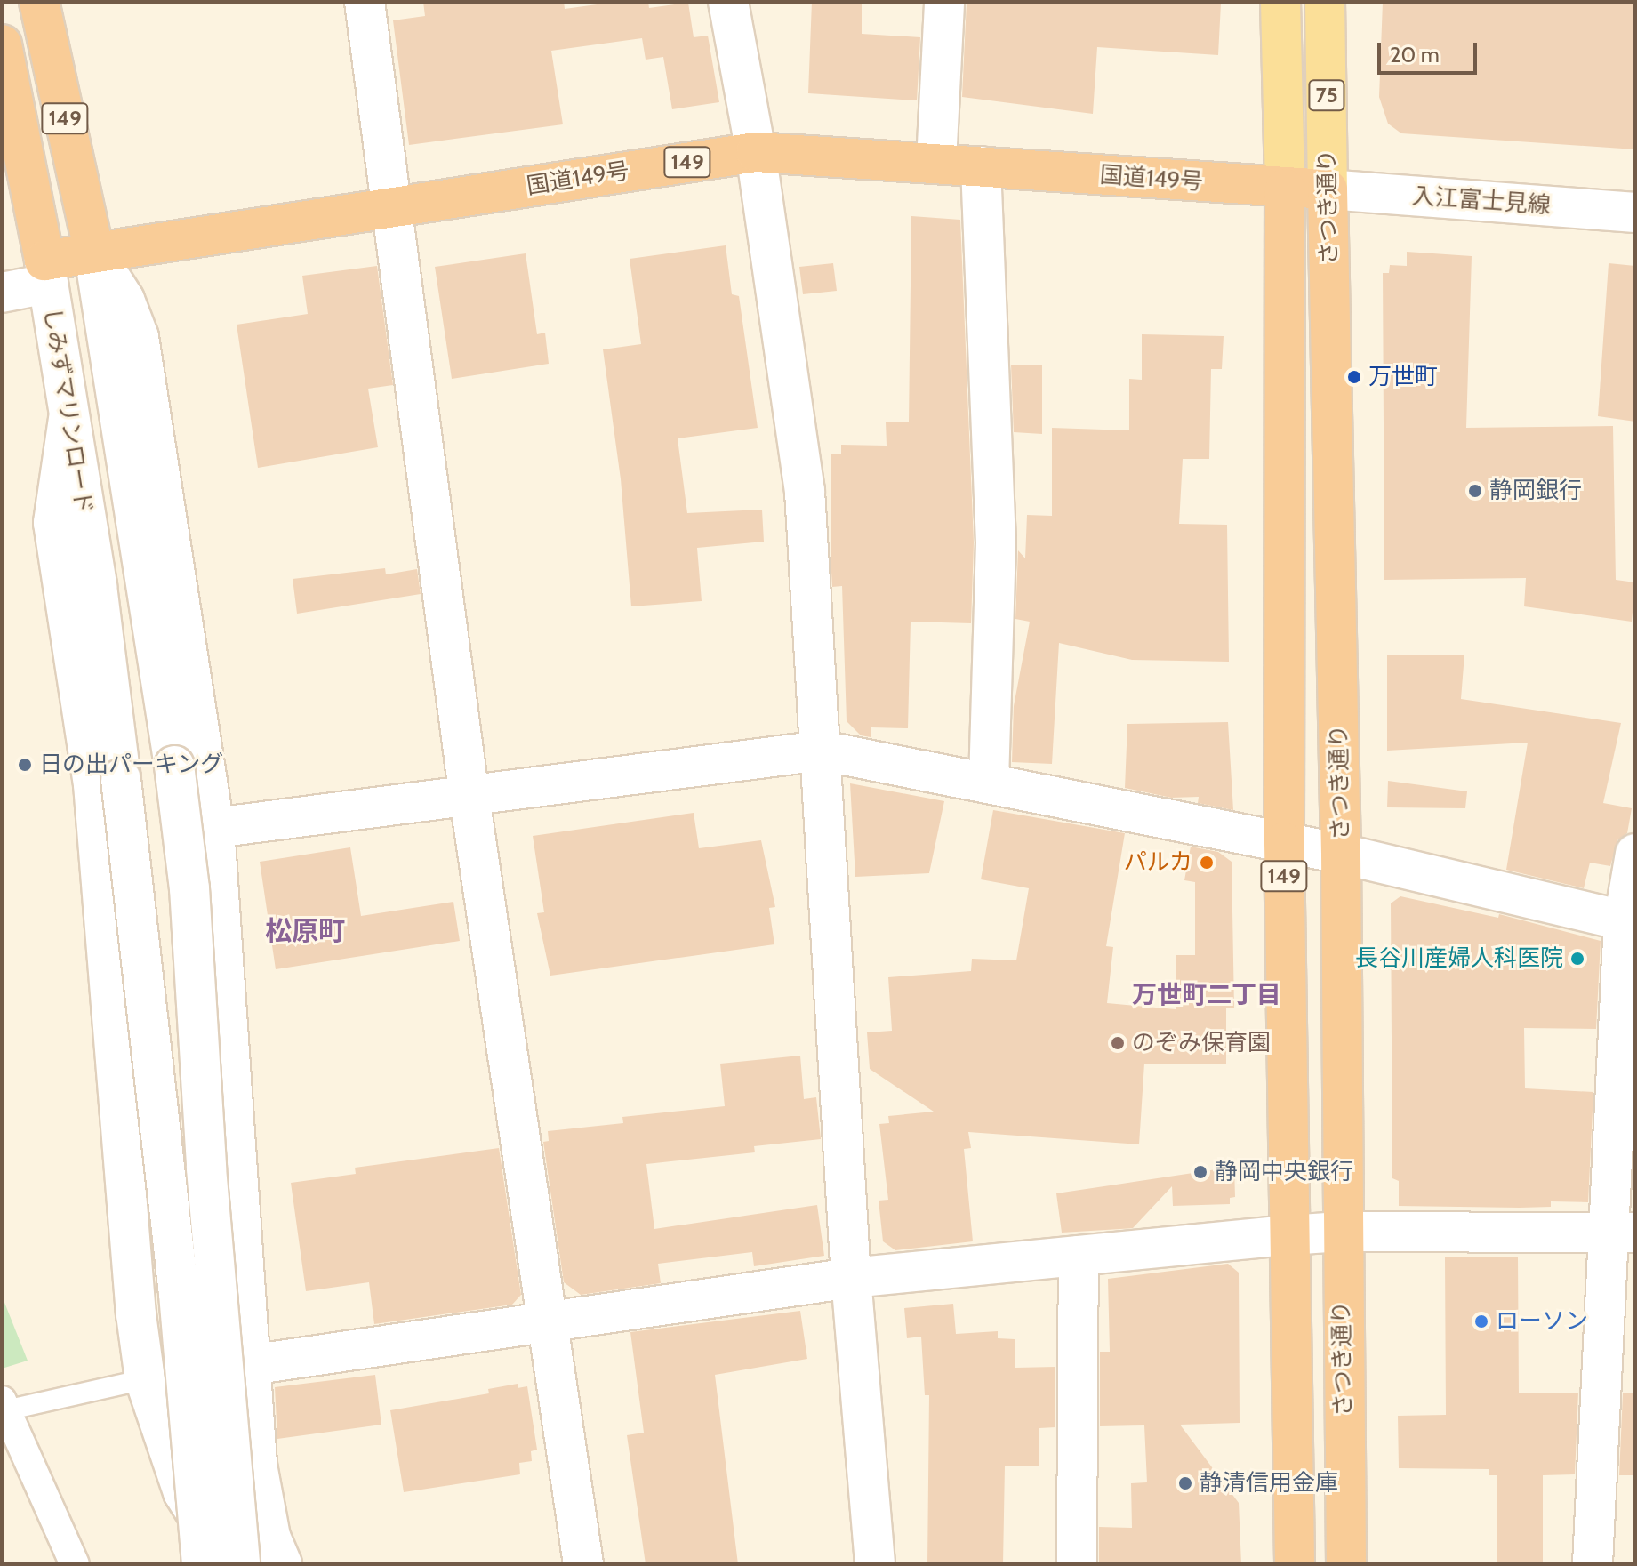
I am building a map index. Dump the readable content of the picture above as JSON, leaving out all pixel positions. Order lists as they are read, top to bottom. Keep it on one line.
{"streets":{"highway":["149","国道149号","さつき通り","しみずマリンロード"],"main road":["75"],"street":["入江富士見線"]},"crossings":[["149","国道149号"],["149","入江富士見線"],["149","さつき通り"],["国道149号","さつき通り"],["国道149号","しみずマリンロード"],["入江富士見線","さつき通り"]],"districts":["松原町","万世町二丁目"],"places":["万世町","静岡銀行","日の出パーキング","パルカ","長谷川産婦人科医院","のぞみ保育園","静岡中央銀行","ローソン","静清信用金庫"],"scale_bar":"20 m"}
